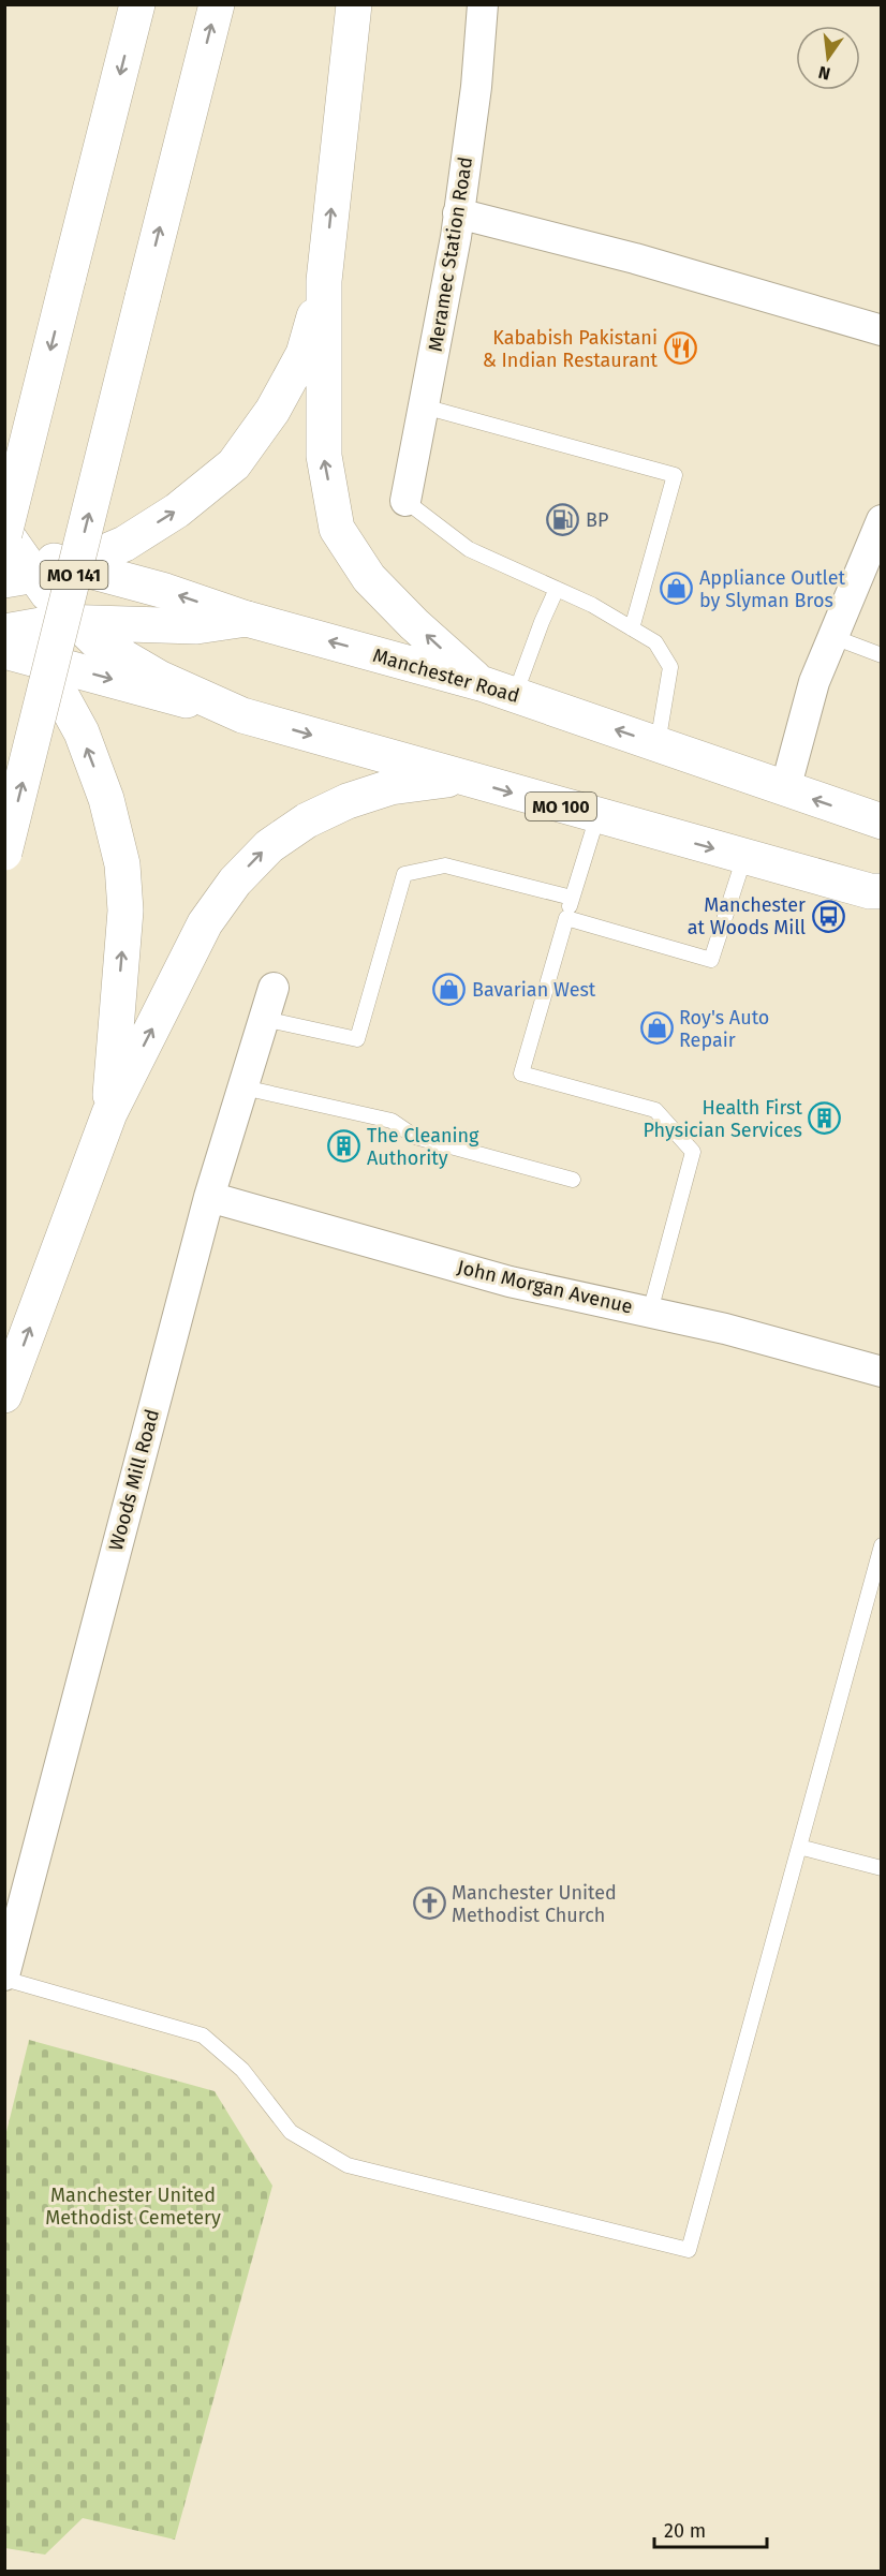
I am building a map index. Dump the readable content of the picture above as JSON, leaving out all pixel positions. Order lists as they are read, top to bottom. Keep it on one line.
{"streets":{"main road":["MO 141","Manchester Road","MO 100"],"street":["Meramec Station Road","John Morgan Avenue","Woods Mill Road"]},"crossings":[["John Morgan Avenue","Woods Mill Road"]],"parks":["Manchester United Methodist Cemetery"],"places":{"restaurant":["Kababish Pakistani & Indian Restaurant"],"fuel station":["BP"],"shop":["Appliance Outlet by Slyman Bros","Bavarian West","Roy's Auto Repair"],"bus stop":["Manchester at Woods Mill"],"building":["Health First Physician Services","The Cleaning Authority"],"church":["Manchester United Methodist Church"]},"scale_bar":"20 m","north":"bottom"}
